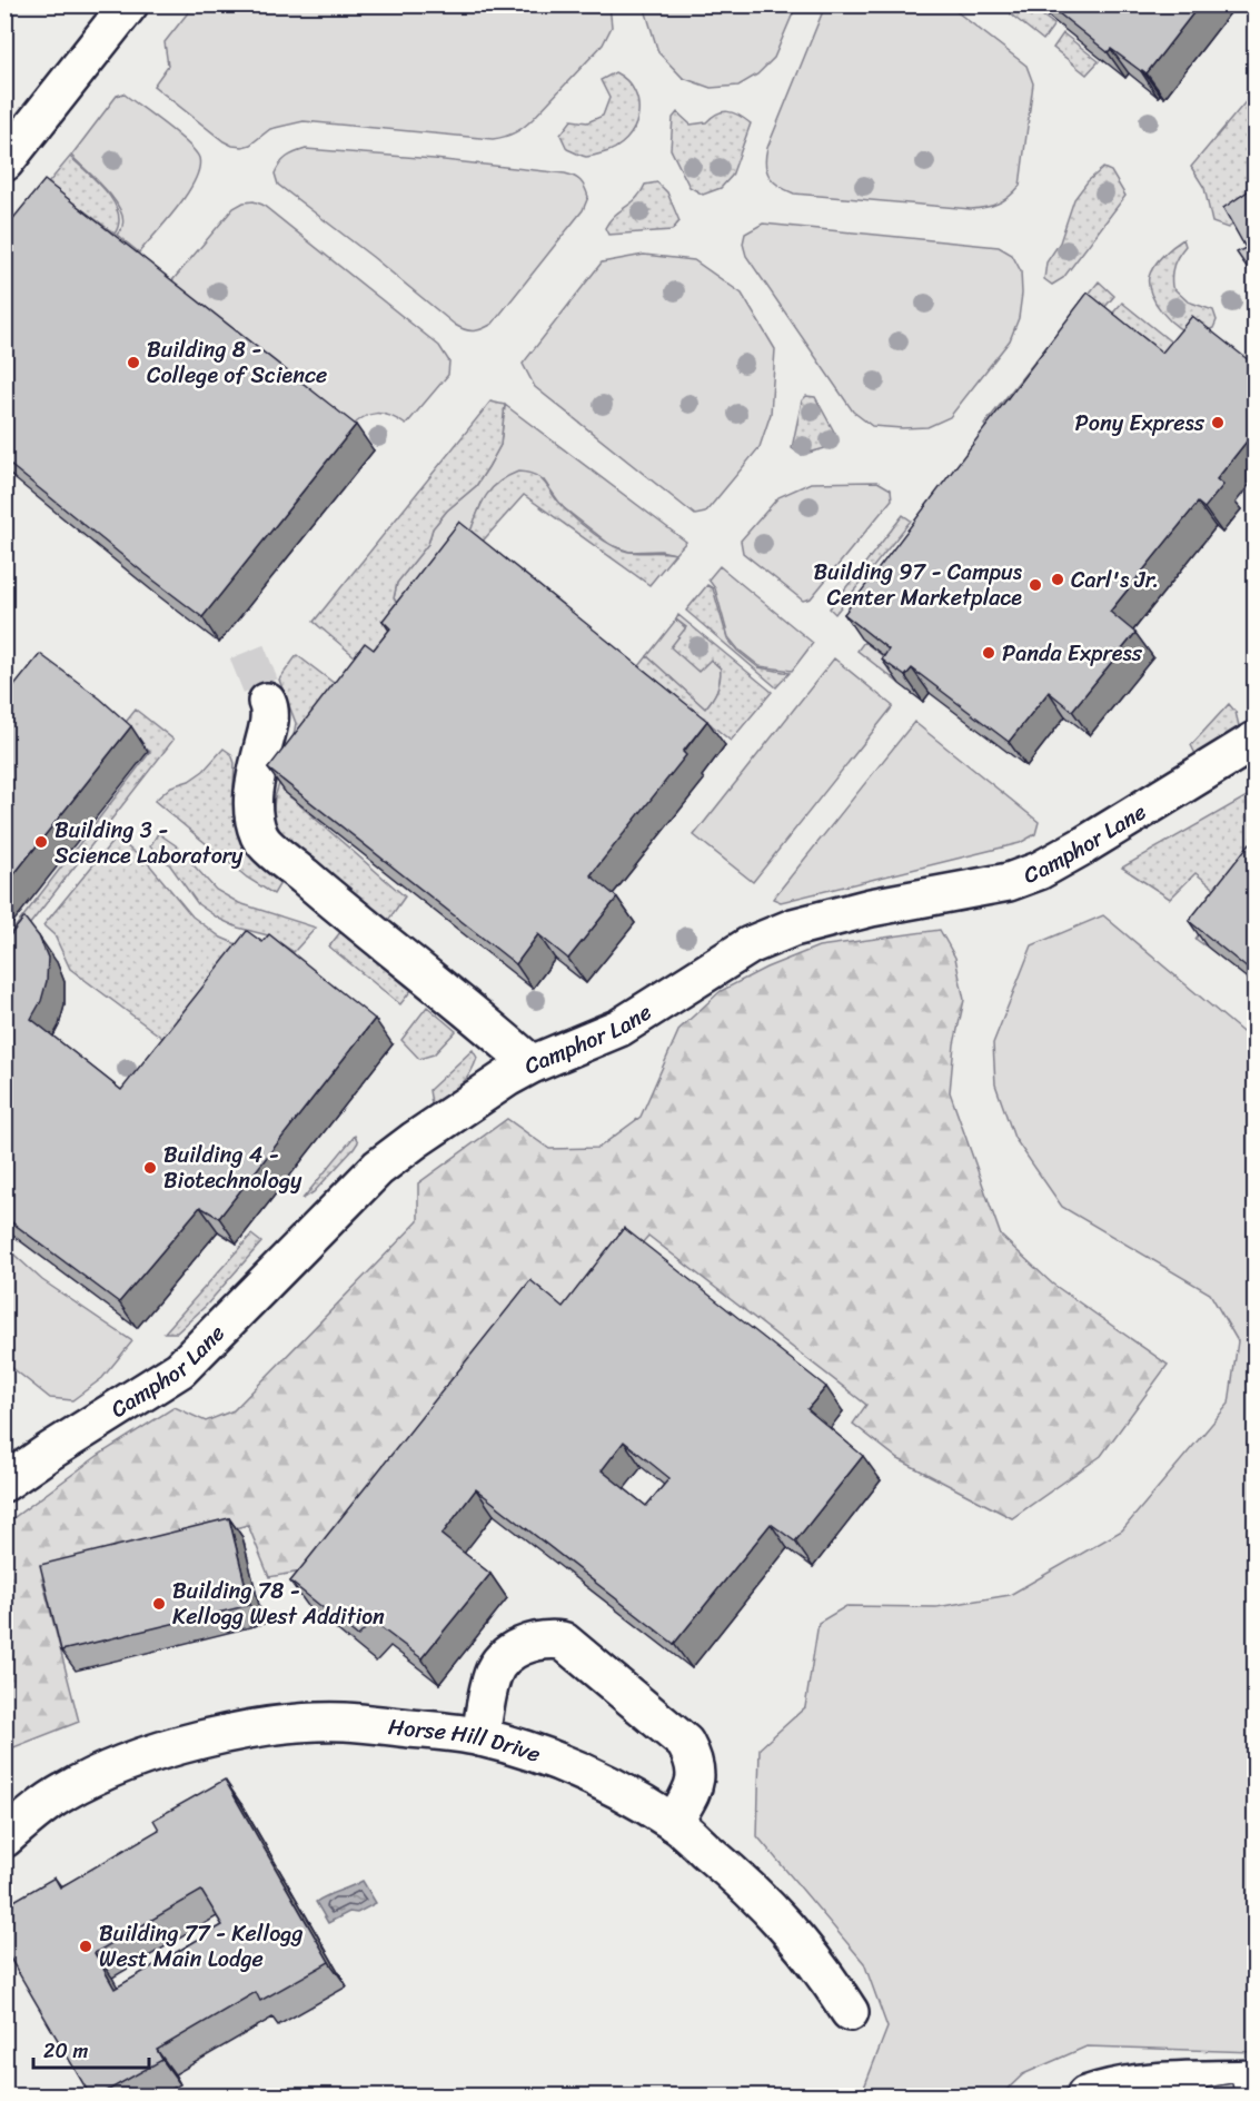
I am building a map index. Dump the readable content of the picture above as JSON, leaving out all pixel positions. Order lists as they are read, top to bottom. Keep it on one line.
{"streets":{"street":["Camphor Lane","Horse Hill Drive"]},"places":["Building 8 - College of Science","Pony Express","Carl's Jr.","Building 97 - Campus Center Marketplace","Panda Express","Building 3 - Science Laboratory","Building 4 - Biotechnology","Building 78 - Kellogg West Addition","Building 77 - Kellogg West Main Lodge"],"scale_bar":"20 m"}
